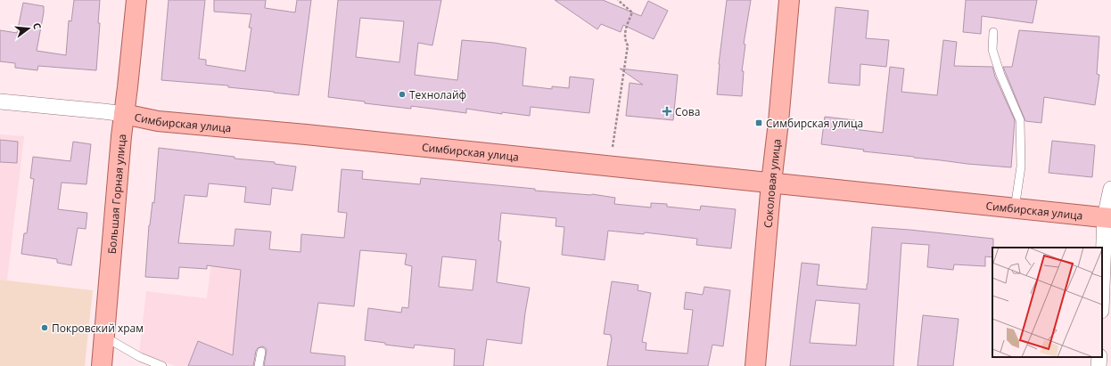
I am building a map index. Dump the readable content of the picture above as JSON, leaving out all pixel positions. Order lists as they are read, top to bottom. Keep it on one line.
{"streets":{"main road":["Симбирская улица","Соколовая улица","Большая Горная улица"]},"crossings":[["Симбирская улица","Соколовая улица"],["Симбирская улица","Большая Горная улица"]],"places":{"other":["Технолайф","Покровский храм"],"health":["Сова"],"transit":["Симбирская улица"]},"north":"right"}
